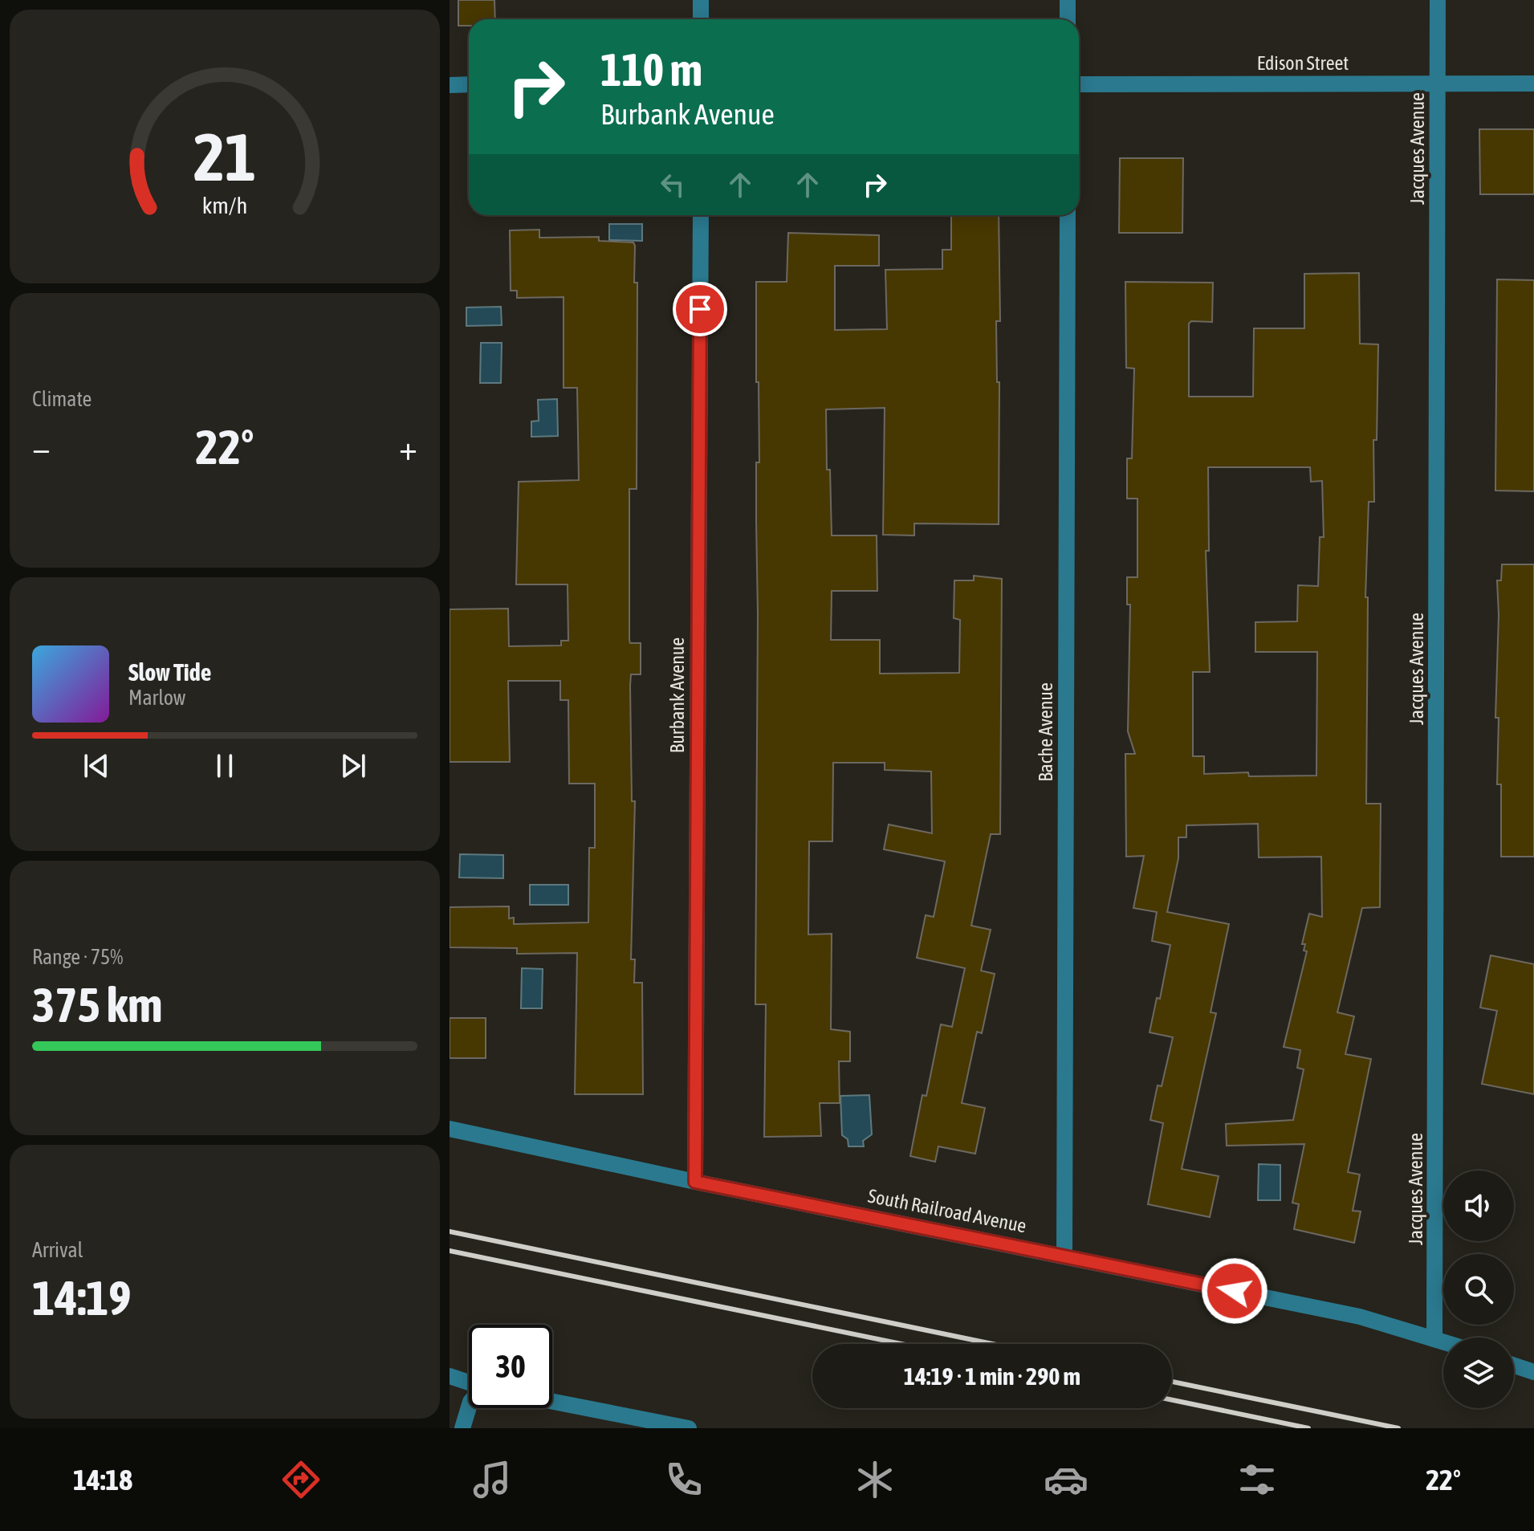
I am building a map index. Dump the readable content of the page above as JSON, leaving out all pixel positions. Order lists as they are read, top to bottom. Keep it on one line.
{"streets":{"street":["Edison Street","Jacques Avenue","Burbank Avenue","Bache Avenue","South Railroad Avenue"]},"crossings":[["Edison Street","Jacques Avenue"],["Jacques Avenue","South Railroad Avenue"],["Burbank Avenue","South Railroad Avenue"],["Bache Avenue","South Railroad Avenue"]],"page":{"turn":["110 m","Burbank Avenue"],"tile":["Climate",["Range · 75%","375 km"],["Arrival","14:19"]],"heat":["−","22°","+"],"song":["Slow Tide","Marlow"],"limit":"30","trip":"14:19 · 1 min · 290 m","tabs":["14:18","22°"],"gauge":["21","km/h"]}}
